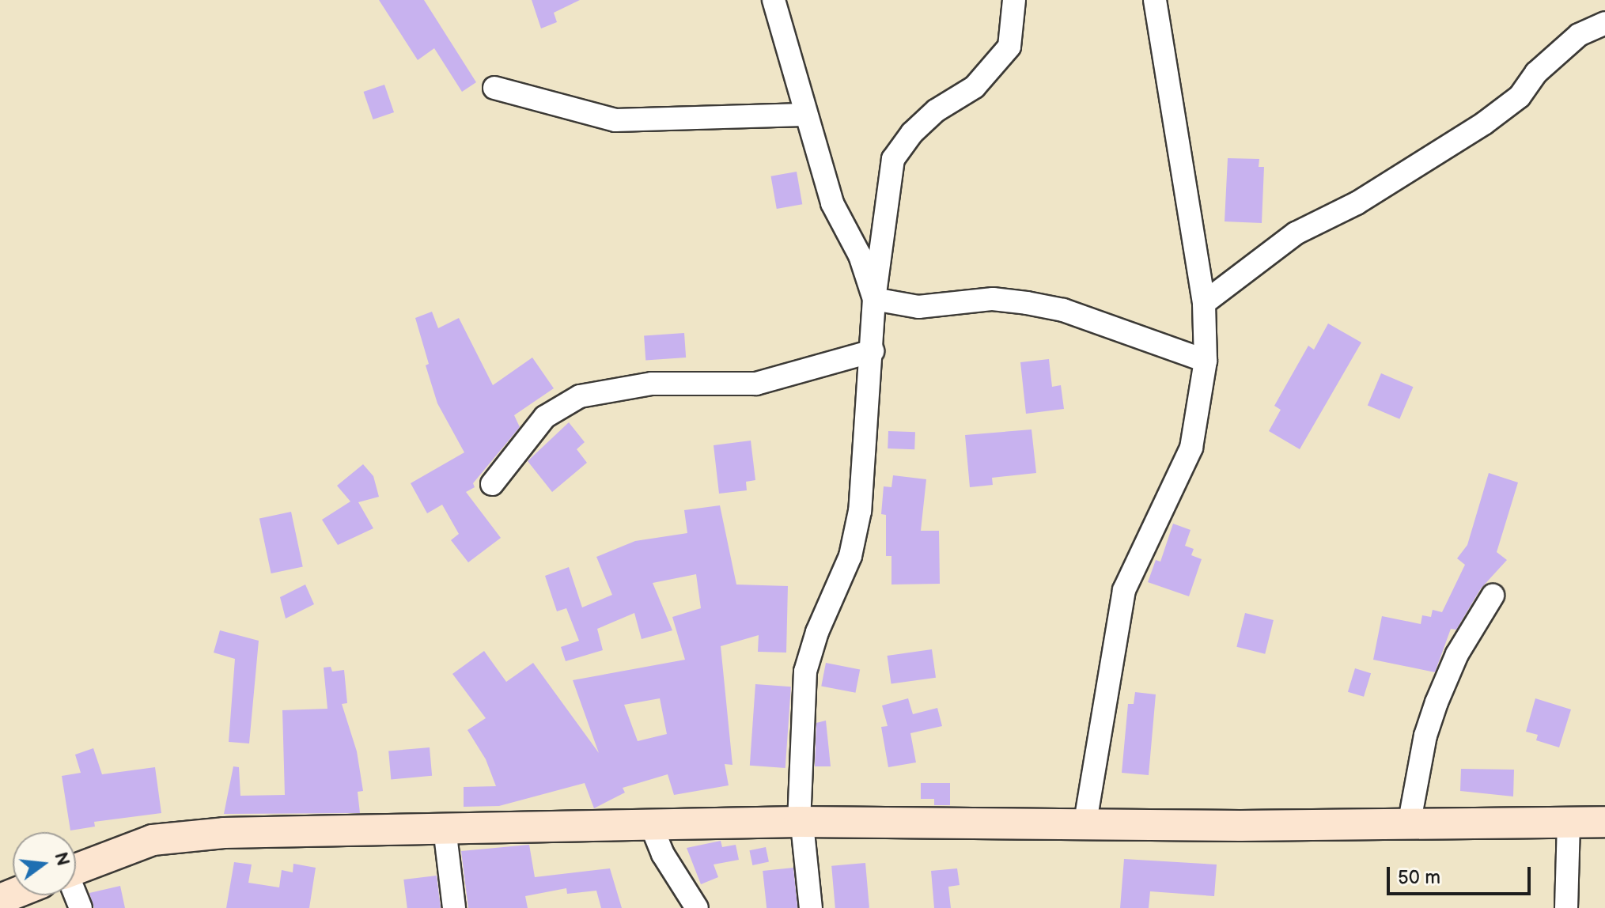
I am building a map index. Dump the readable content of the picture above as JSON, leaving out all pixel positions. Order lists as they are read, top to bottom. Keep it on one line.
{"scale_bar":"50 m","north":"right"}
